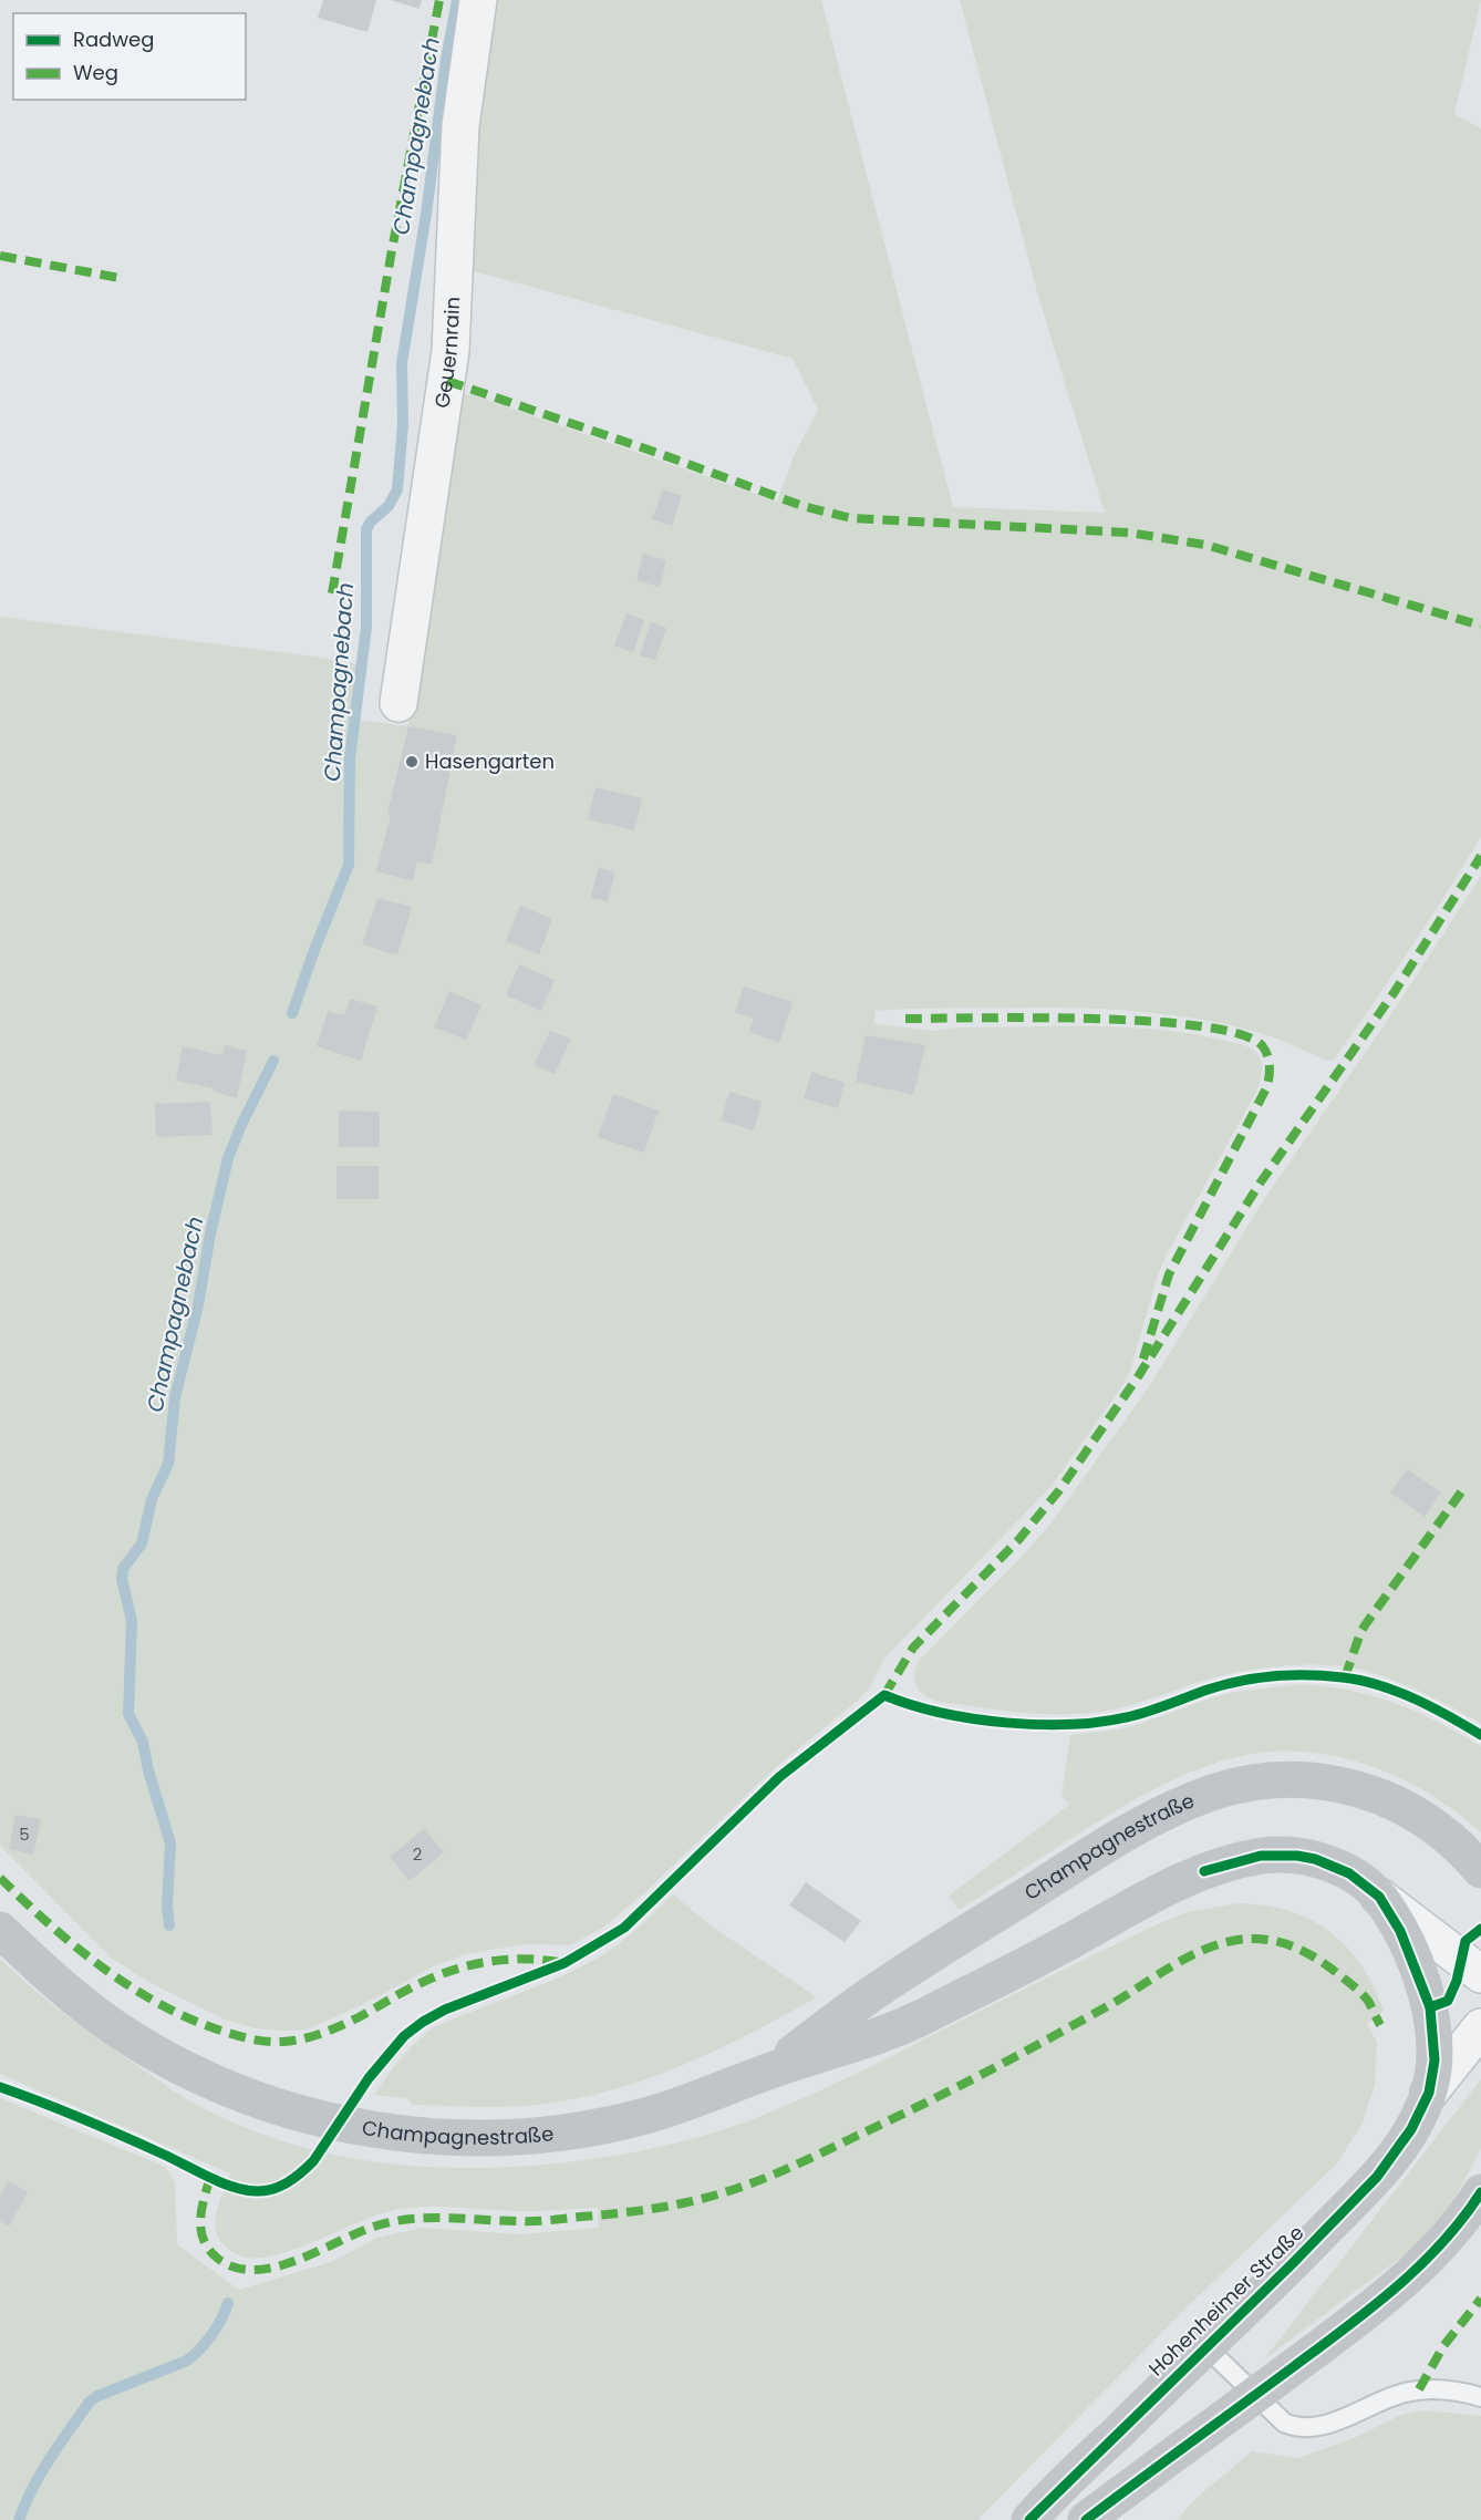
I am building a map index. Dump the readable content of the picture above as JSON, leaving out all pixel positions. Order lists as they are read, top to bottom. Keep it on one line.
{"streets":{"main road":["Champagnestraße","Hohenheimer Straße"],"street":["Geuernrain"]},"crossings":[["Champagnestraße","Hohenheimer Straße"]],"water":["Champagnebach"],"places":["Hasengarten"],"house_numbers":["5","2"],"legend":["Radweg","Weg"]}
